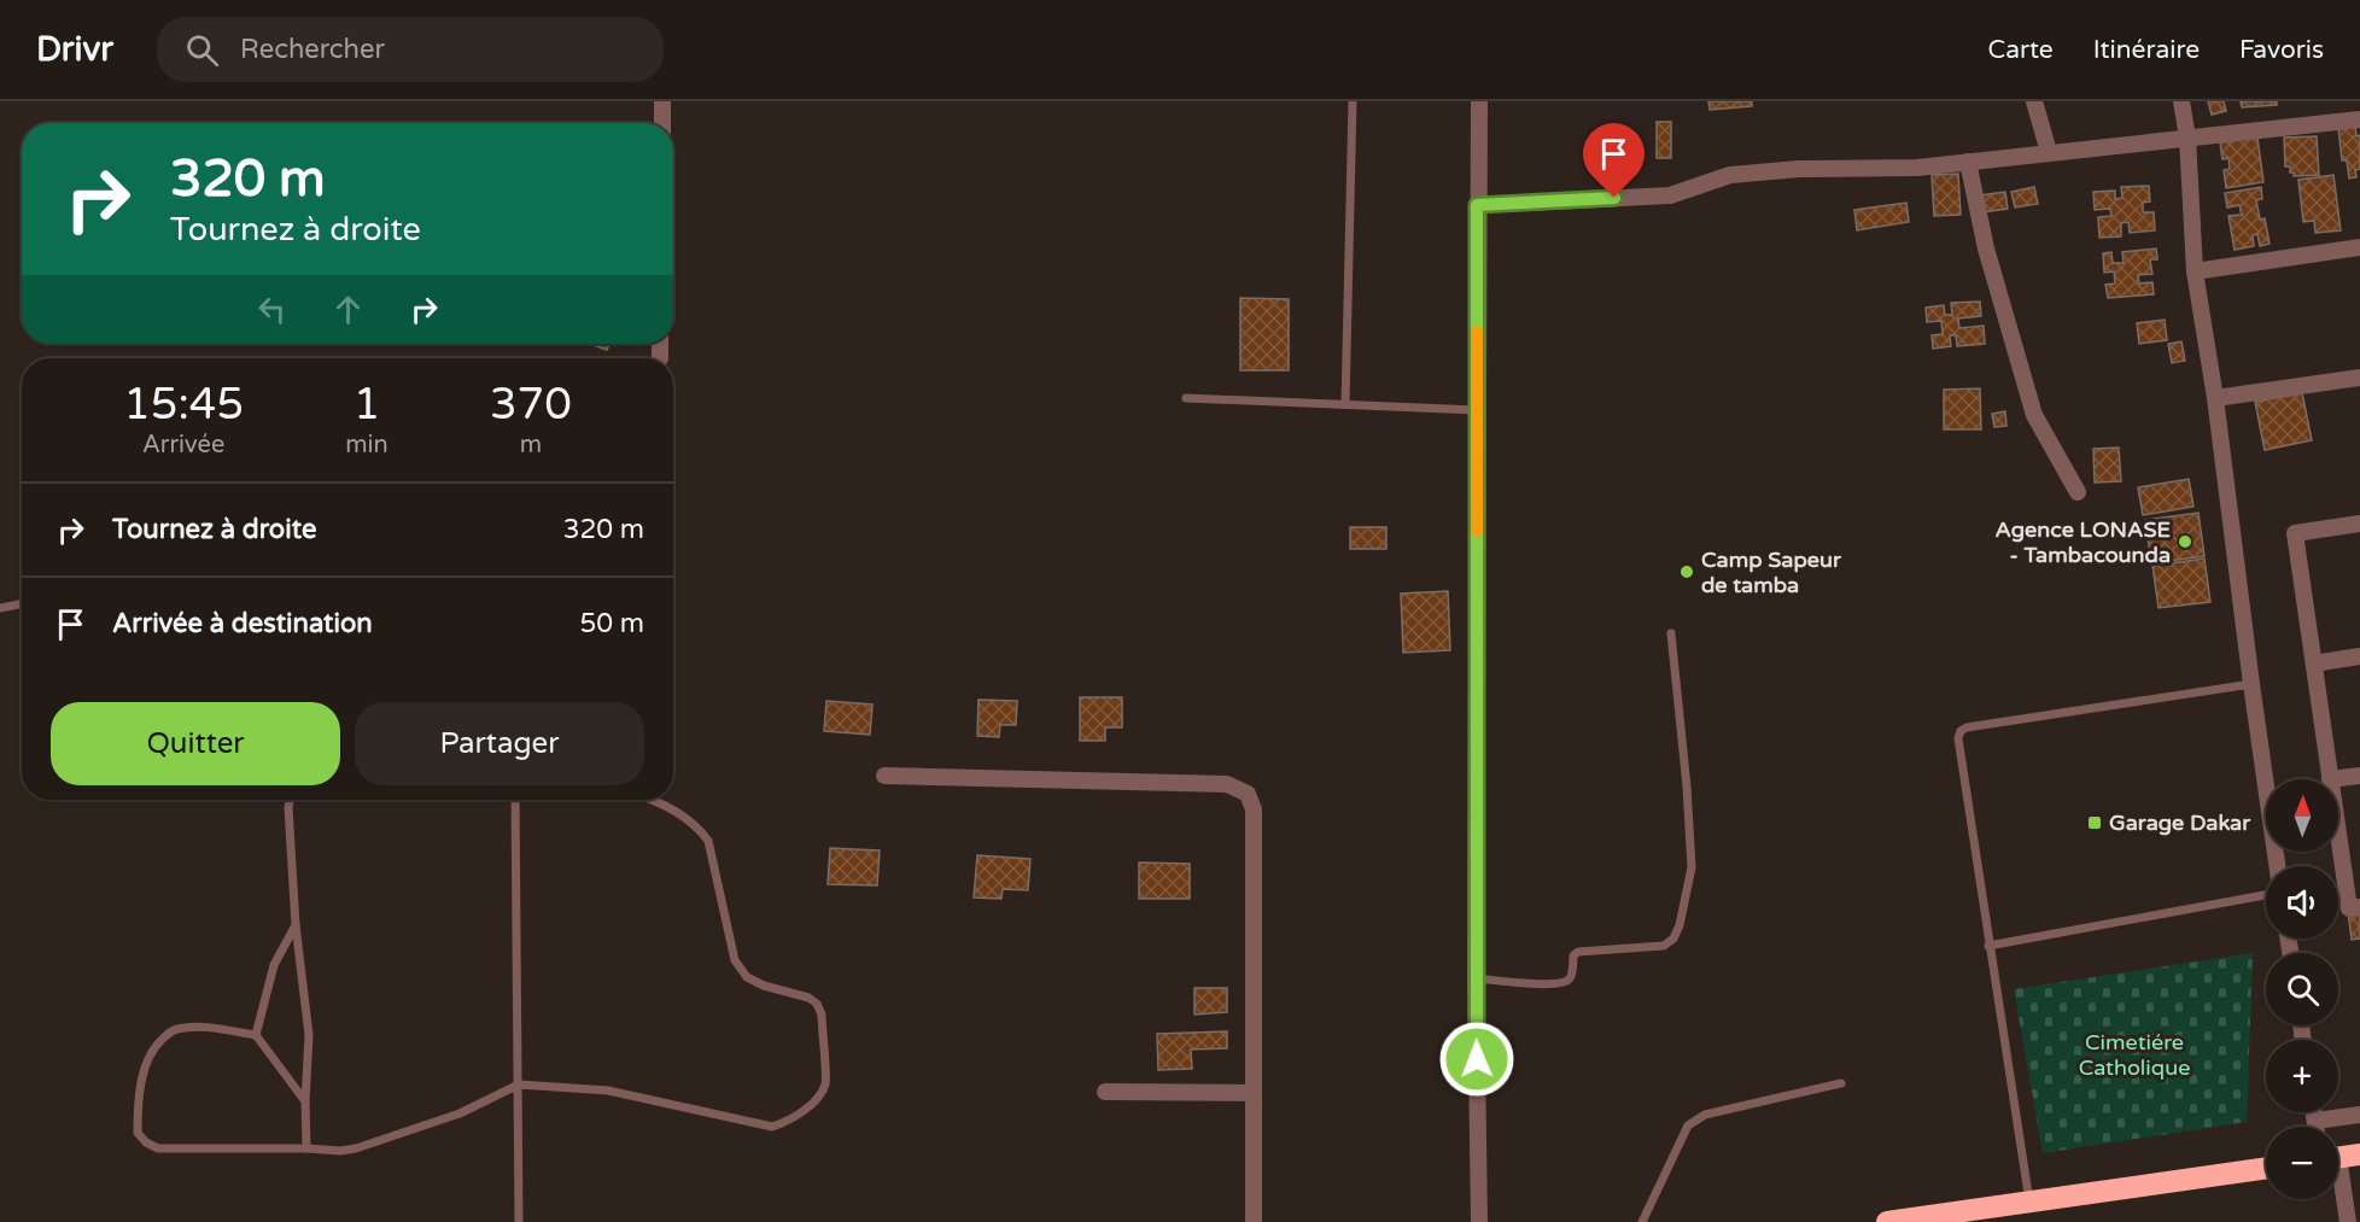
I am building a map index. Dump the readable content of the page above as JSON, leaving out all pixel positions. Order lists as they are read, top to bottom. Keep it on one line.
{"parks":["Cimetiére Catholique"],"places":{"other":["Agence LONASE - Tambacounda","Camp Sapeur de tamba"],"transit":["Garage Dakar"]},"north":"top","page":{"header":"Drivr","search":"Rechercher","nav":["Carte","Itinéraire","Favoris"],"turn":["320 m","Tournez à droite"],"eta":["15:45","Arrivée","1","min","370","m"],"list":[{"name":"Tournez à droite","value":"320 m"},{"name":"Arrivée à destination","value":"50 m"}],"buttons":["Quitter","Partager"],"map_buttons":["+","−"]}}
